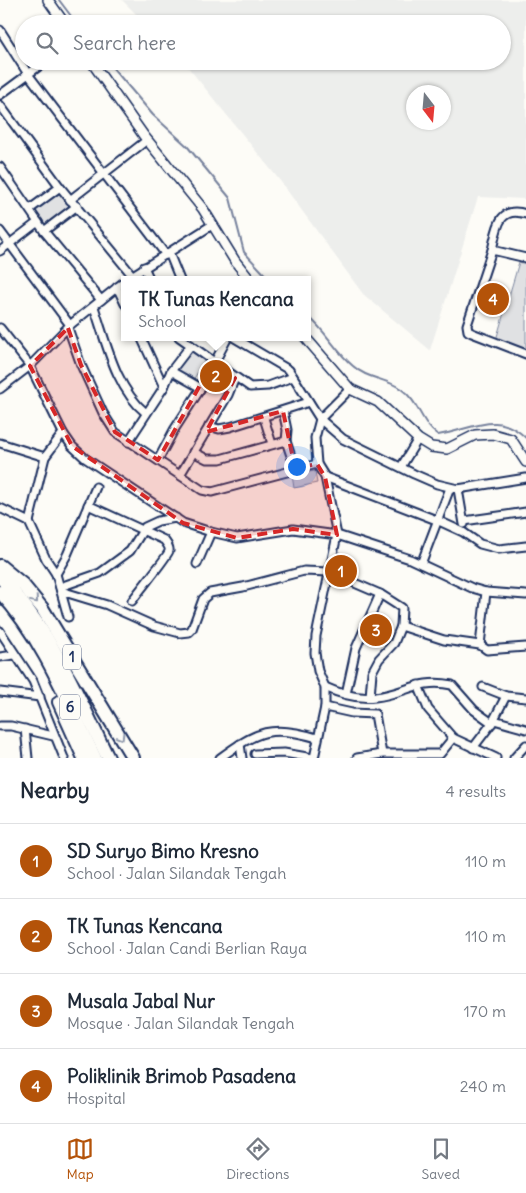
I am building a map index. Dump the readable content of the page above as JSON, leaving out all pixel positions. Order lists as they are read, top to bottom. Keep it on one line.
{"streets":{"highway":["1","6"]},"crossings":[["1","6"]],"north":"bottom","page":{"search":"Search here","popup":["TK Tunas Kencana","School"],"pins":["4","2","1","3"],"heading":["Nearby","4 results"],"list":[{"mark":"1","name":"SD Suryo Bimo Kresno","note":"School · Jalan Silandak Tengah","value":"110 m"},{"mark":"2","name":"TK Tunas Kencana","note":"School · Jalan Candi Berlian Raya","value":"110 m"},{"mark":"3","name":"Musala Jabal Nur","note":"Mosque · Jalan Silandak Tengah","value":"170 m"},{"mark":"4","name":"Poliklinik Brimob Pasadena","note":"Hospital","value":"240 m"}],"nav":["Map","Directions","Saved"]}}
